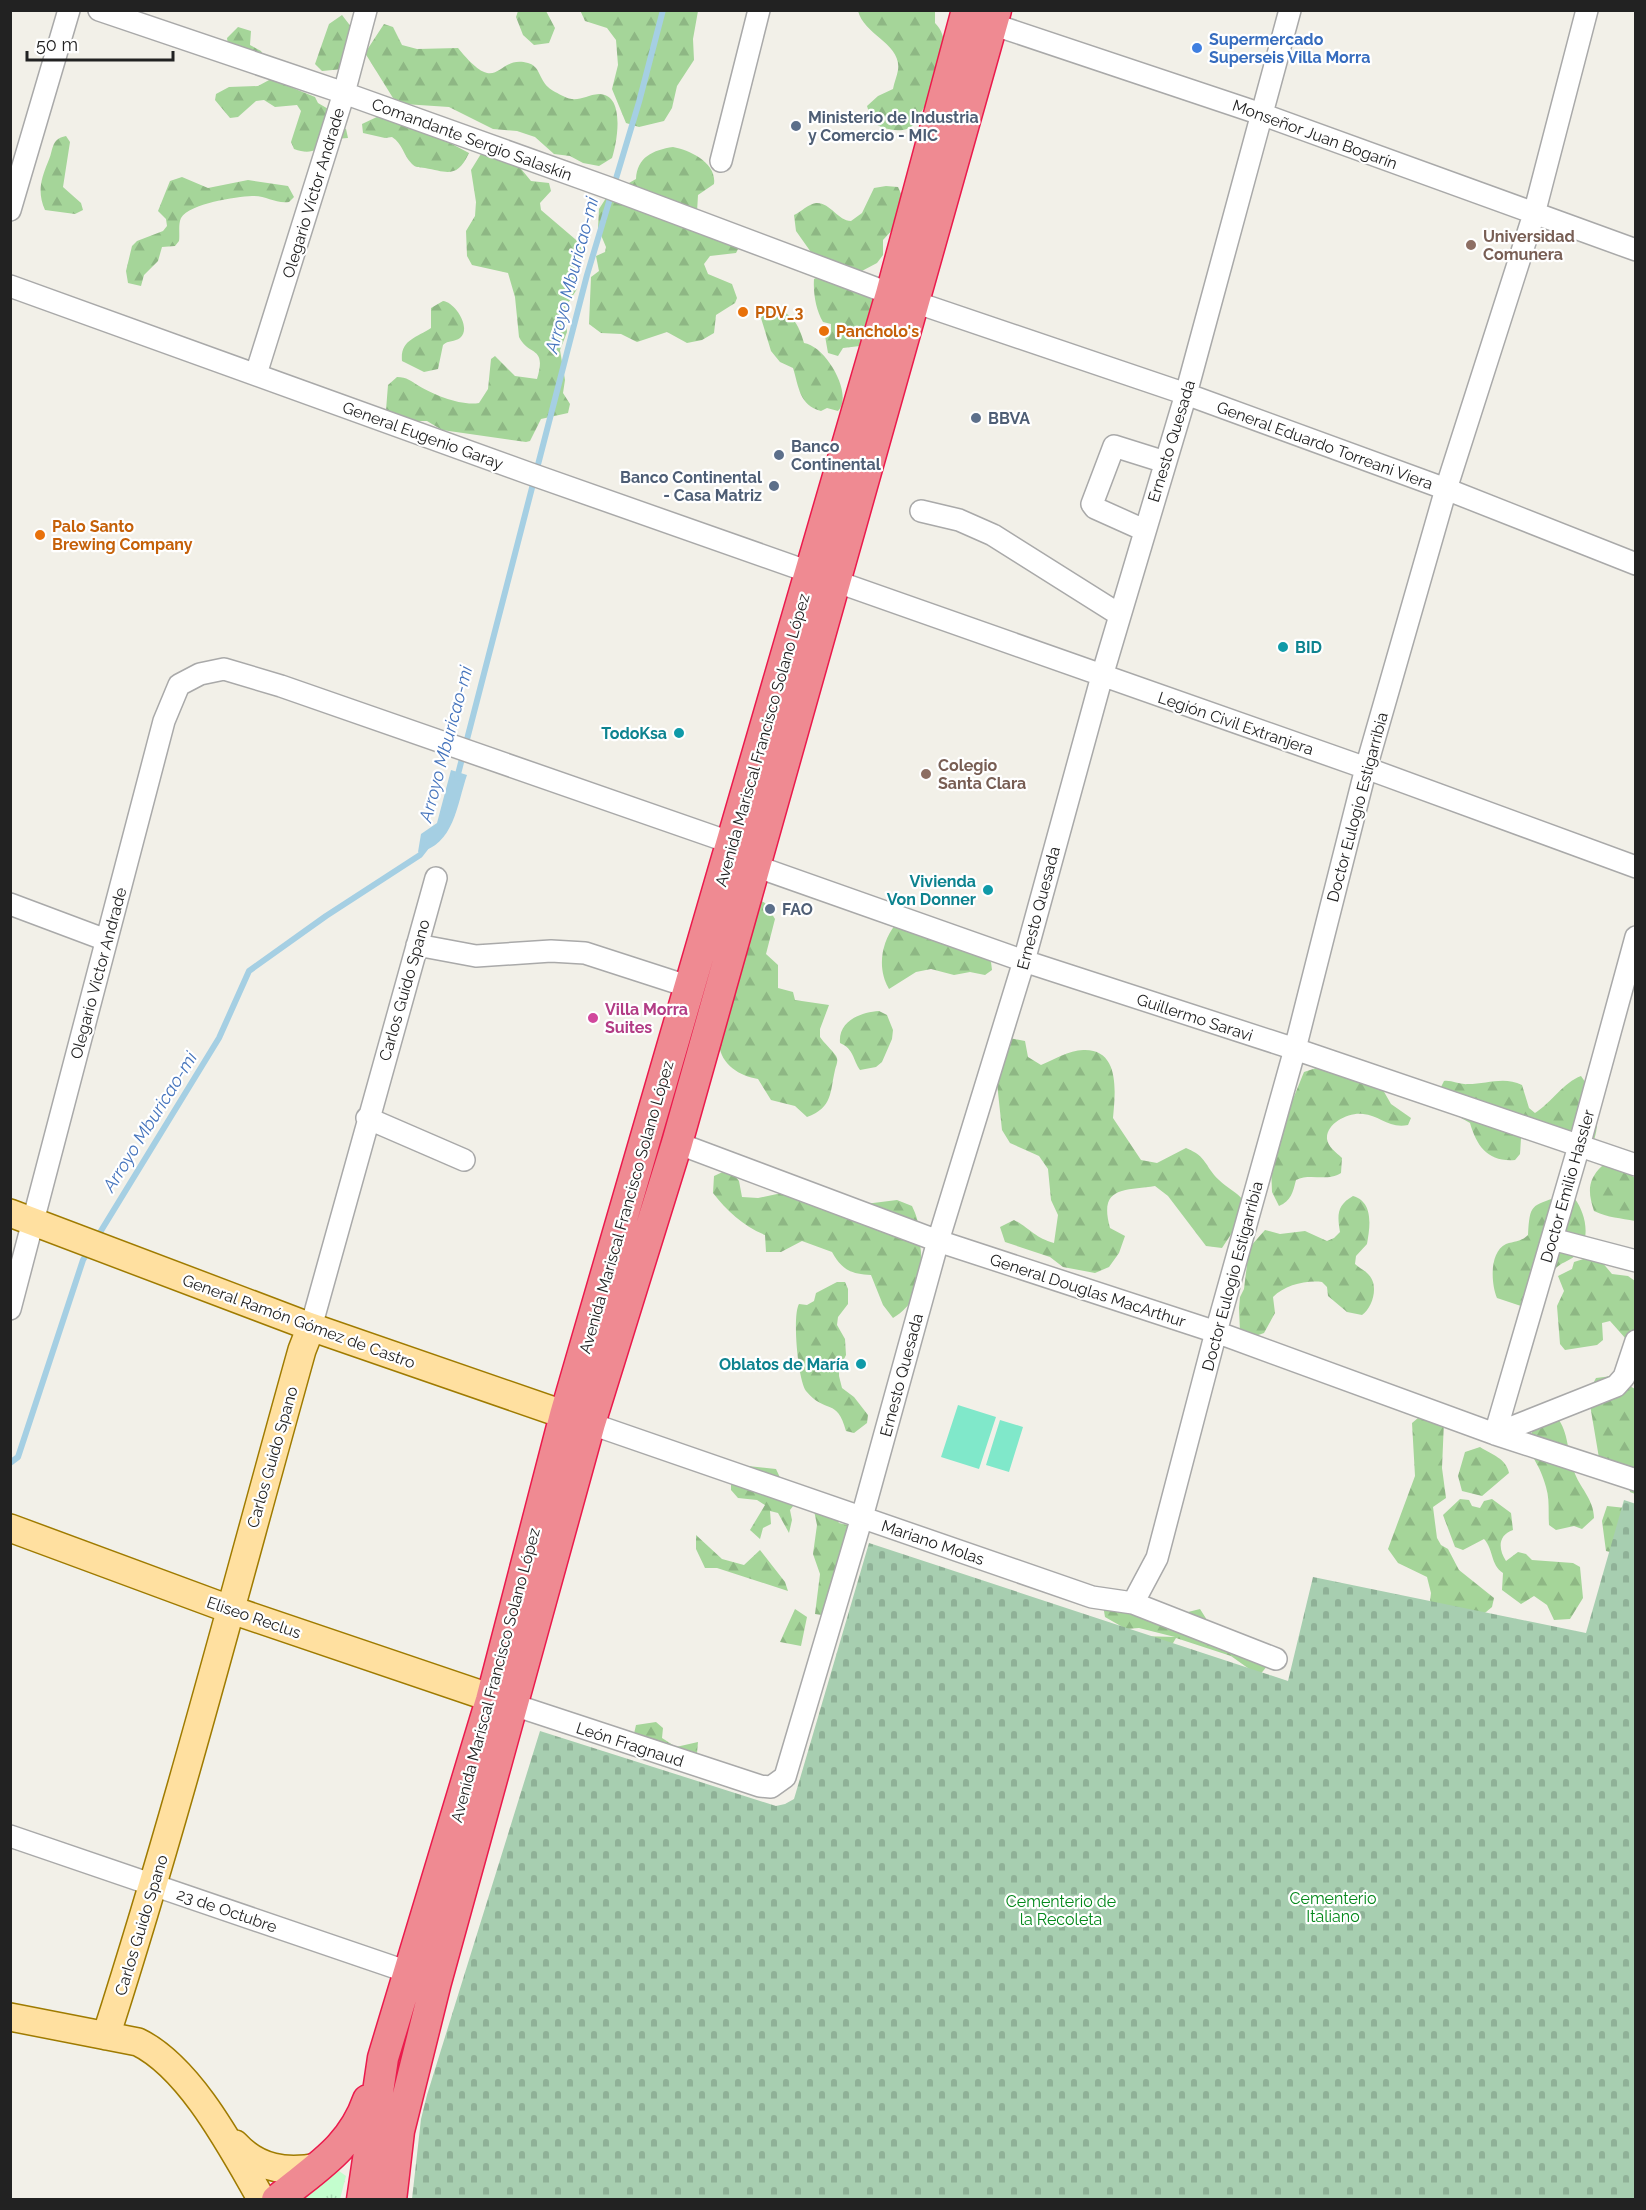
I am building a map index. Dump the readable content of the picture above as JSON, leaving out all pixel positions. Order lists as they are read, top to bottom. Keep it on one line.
{"streets":{"highway":["Avenida Mariscal Francisco Solano López"],"main road":["Carlos Guido Spano","General Ramón Gómez de Castro","Eliseo Reclus"],"street":["Monseñor Juan Bogarín","Comandante Sergio Salaskín","Olegario Víctor Andrade","General Eugenio Garay","Ernesto Quesada","General Eduardo Torreani Viera","Legión Civil Extranjera","Doctor Eulogio Estigarribia","Olegario Victor Andrade","Guillermo Saravi","Doctor Emilio Hassler","General Douglas MacArthur","Mariano Molas","León Fragnaud","23 de Octubre"]},"crossings":[["Monseñor Juan Bogarín","Ernesto Quesada"],["Monseñor Juan Bogarín","Avenida Mariscal Francisco Solano López"],["Monseñor Juan Bogarín","Doctor Eulogio Estigarribia"],["Comandante Sergio Salaskín","Olegario Víctor Andrade"],["Comandante Sergio Salaskín","General Eduardo Torreani Viera"],["Comandante Sergio Salaskín","Avenida Mariscal Francisco Solano López"],["Olegario Víctor Andrade","General Eugenio Garay"],["General Eugenio Garay","Legión Civil Extranjera"],["General Eugenio Garay","Avenida Mariscal Francisco Solano López"],["Ernesto Quesada","General Eduardo Torreani Viera"],["Ernesto Quesada","Legión Civil Extranjera"],["Ernesto Quesada","Guillermo Saravi"],["Ernesto Quesada","General Douglas MacArthur"],["Ernesto Quesada","Mariano Molas"],["Ernesto Quesada","León Fragnaud"],["General Eduardo Torreani Viera","Avenida Mariscal Francisco Solano López"],["General Eduardo Torreani Viera","Doctor Eulogio Estigarribia"],["Legión Civil Extranjera","Avenida Mariscal Francisco Solano López"],["Legión Civil Extranjera","Doctor Eulogio Estigarribia"],["Avenida Mariscal Francisco Solano López","Olegario Victor Andrade"],["Avenida Mariscal Francisco Solano López","Guillermo Saravi"],["Avenida Mariscal Francisco Solano López","General Douglas MacArthur"],["Avenida Mariscal Francisco Solano López","General Ramón Gómez de Castro"],["Avenida Mariscal Francisco Solano López","Mariano Molas"],["Avenida Mariscal Francisco Solano López","Eliseo Reclus"],["Avenida Mariscal Francisco Solano López","León Fragnaud"],["Avenida Mariscal Francisco Solano López","23 de Octubre"],["Doctor Eulogio Estigarribia","Guillermo Saravi"],["Doctor Eulogio Estigarribia","General Douglas MacArthur"],["Doctor Eulogio Estigarribia","Mariano Molas"],["Olegario Victor Andrade","General Ramón Gómez de Castro"],["Carlos Guido Spano","General Ramón Gómez de Castro"],["Carlos Guido Spano","Eliseo Reclus"],["Carlos Guido Spano","23 de Octubre"],["Guillermo Saravi","Doctor Emilio Hassler"],["Doctor Emilio Hassler","General Douglas MacArthur"],["General Ramón Gómez de Castro","Mariano Molas"],["Eliseo Reclus","León Fragnaud"]],"water":["Arroyo Mburicao-mi"],"parks":["Cementerio Italiano","Cementerio de la Recoleta"],"places":["Supermercado Superseis Villa Morra","Ministerio de Industria y Comercio - MIC","Universidad Comunera","PDV_3","Pancholo's","BBVA","Banco Continental","Banco Continental - Casa Matriz","Palo Santo Brewing Company","BID","TodoKsa","Colegio Santa Clara","Vivienda Von Donner","FAO","Villa Morra Suites","Oblatos de María"],"scale_bar":"50 m"}
